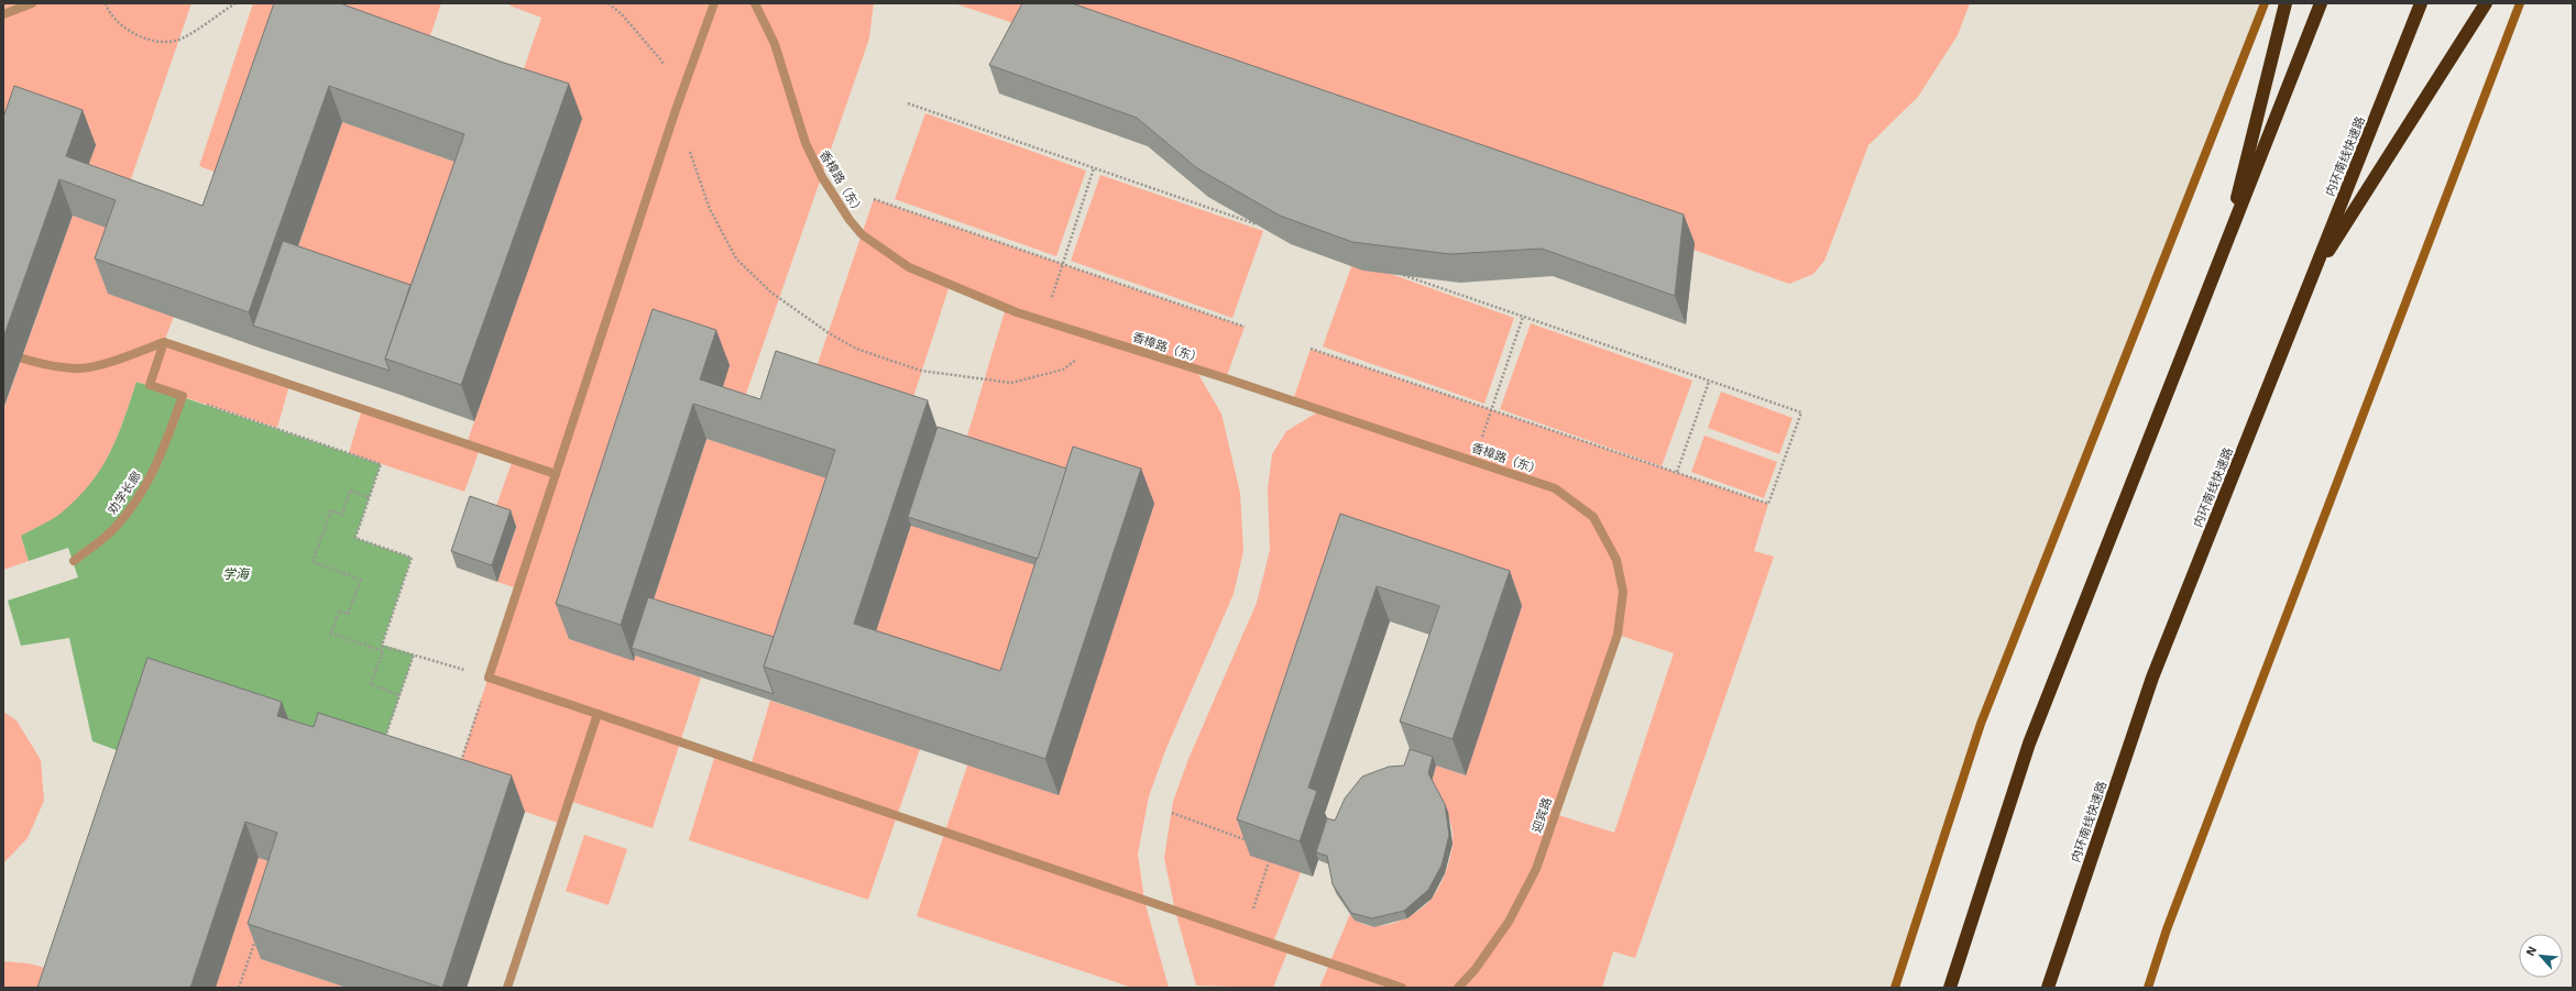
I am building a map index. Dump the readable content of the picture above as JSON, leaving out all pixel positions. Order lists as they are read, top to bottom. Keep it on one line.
{"streets":{"highway":["内环南线快速路"],"street":["香樟路（东）","劝学长廊","迎宾路"]},"crossings":[["香樟路（东）","迎宾路"]],"water":["学海"],"north":"top left"}
